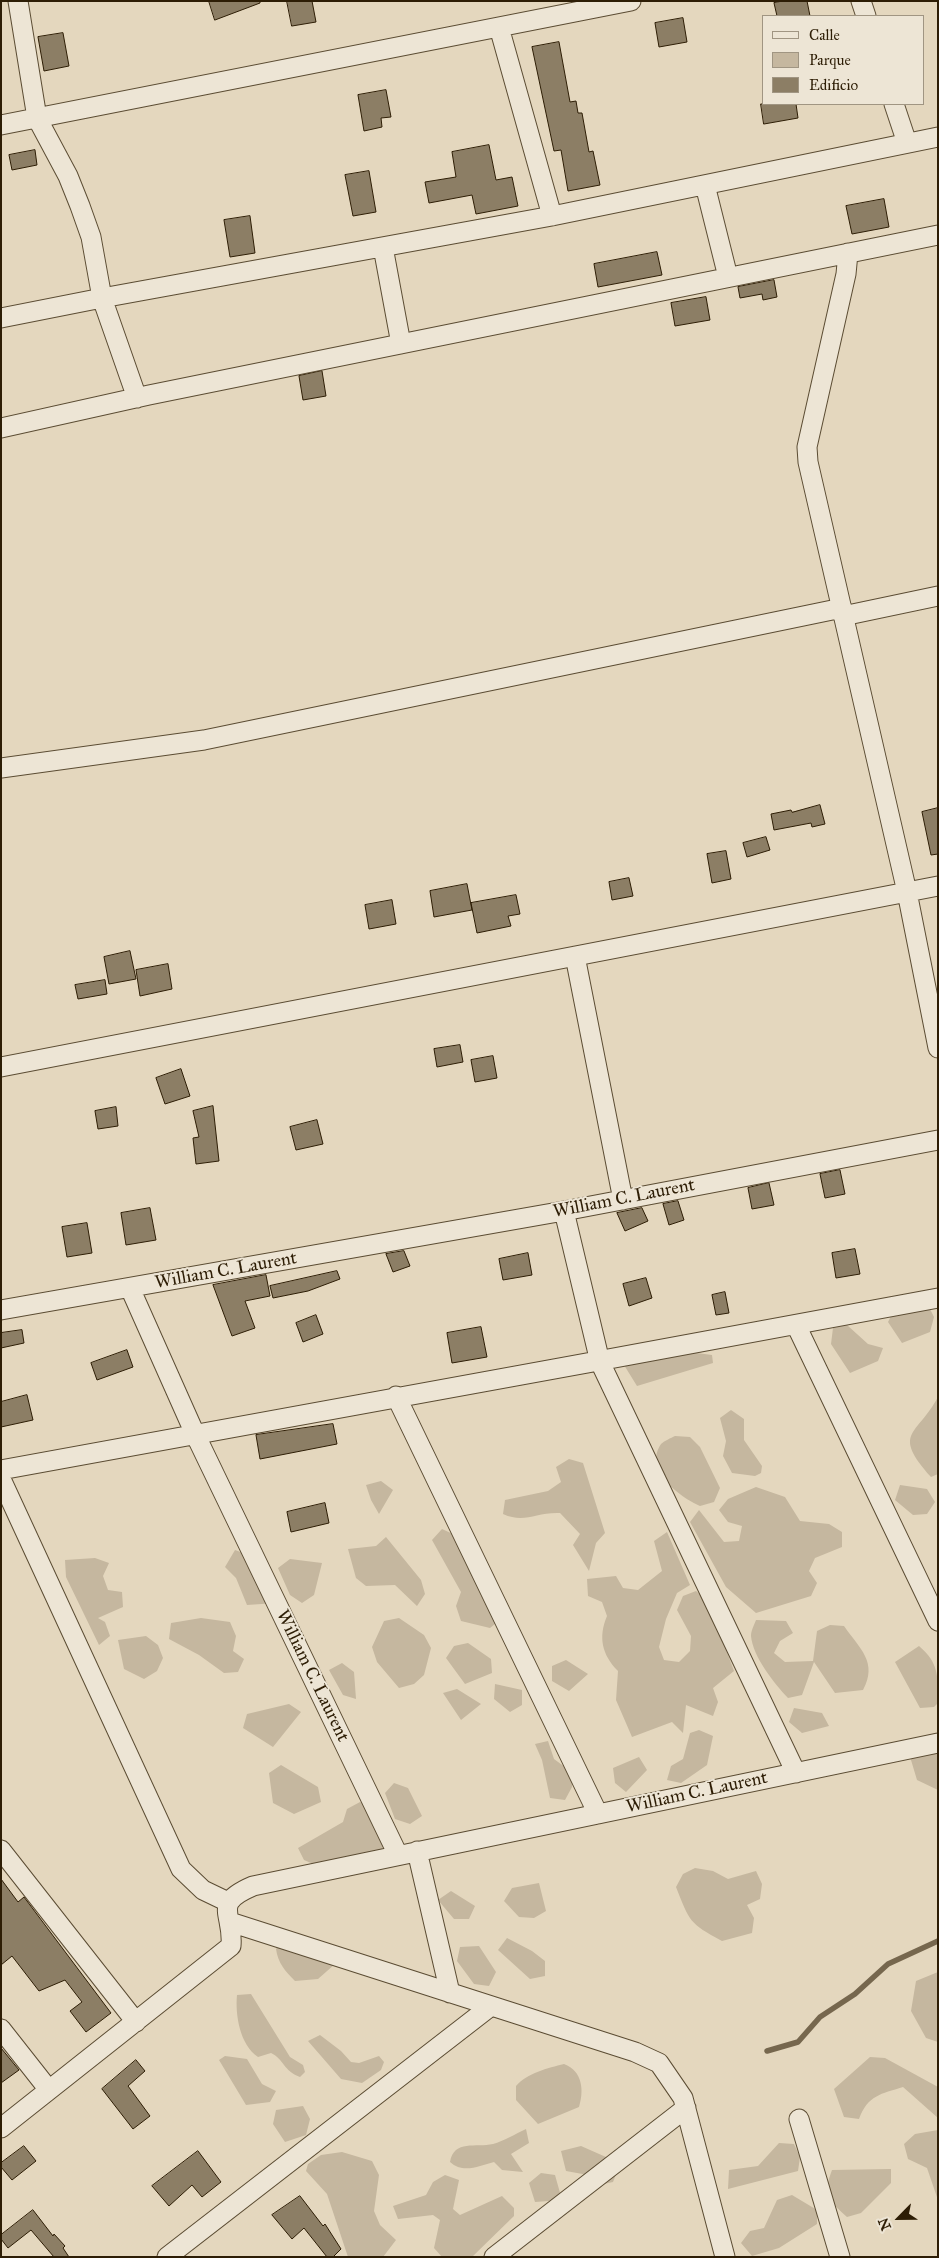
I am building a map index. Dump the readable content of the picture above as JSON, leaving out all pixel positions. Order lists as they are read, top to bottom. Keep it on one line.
{"streets":{"street":["William C. Laurent"]},"legend":["Calle","Parque","Edificio"],"north":"bottom left"}
